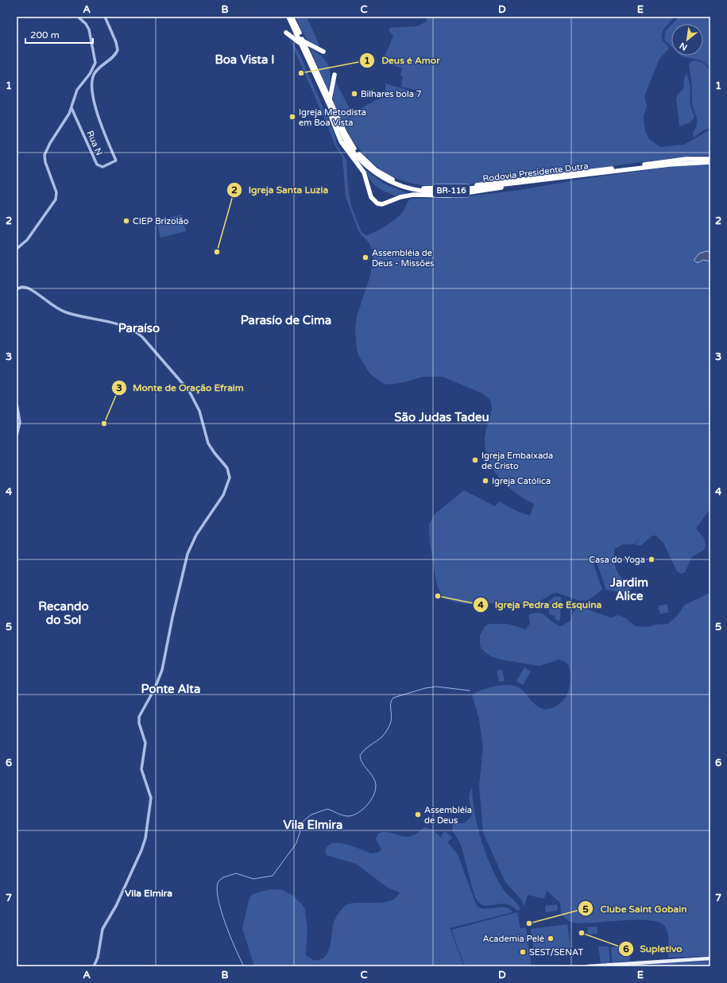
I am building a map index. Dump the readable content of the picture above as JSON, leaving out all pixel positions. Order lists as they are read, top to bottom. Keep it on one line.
{"streets":{"highway":["Rodovia Presidente Dutra","BR-116"],"street":["Rua N"]},"districts":["Boa Vista I","Parasío de Cima","Paraíso","São Judas Tadeu","Jardim Alice","Recando do Sol","Ponte Alta","Vila Elmira","Vila Elmira"],"places":["Deus é Amor","Bilhares bola 7","Igreja Metodista em Boa Vista","CIEP Brizolão","Igreja Santa Luzia","Assembléia de Deus - Missões","Monte de Oração Efraim","Igreja Embaixada de Cristo","Igreja Católica","Casa do Yoga","Igreja Pedra de Esquina","Assembléia de Deus","Clube Saint Gobain","Supletivo","Academia Pelé","SEST/SENAT"],"scale_bar":"200 m","north":"bottom left","grid":{"columns":["A","B","C","D","E"],"rows":["1","2","3","4","5","6","7"]}}
